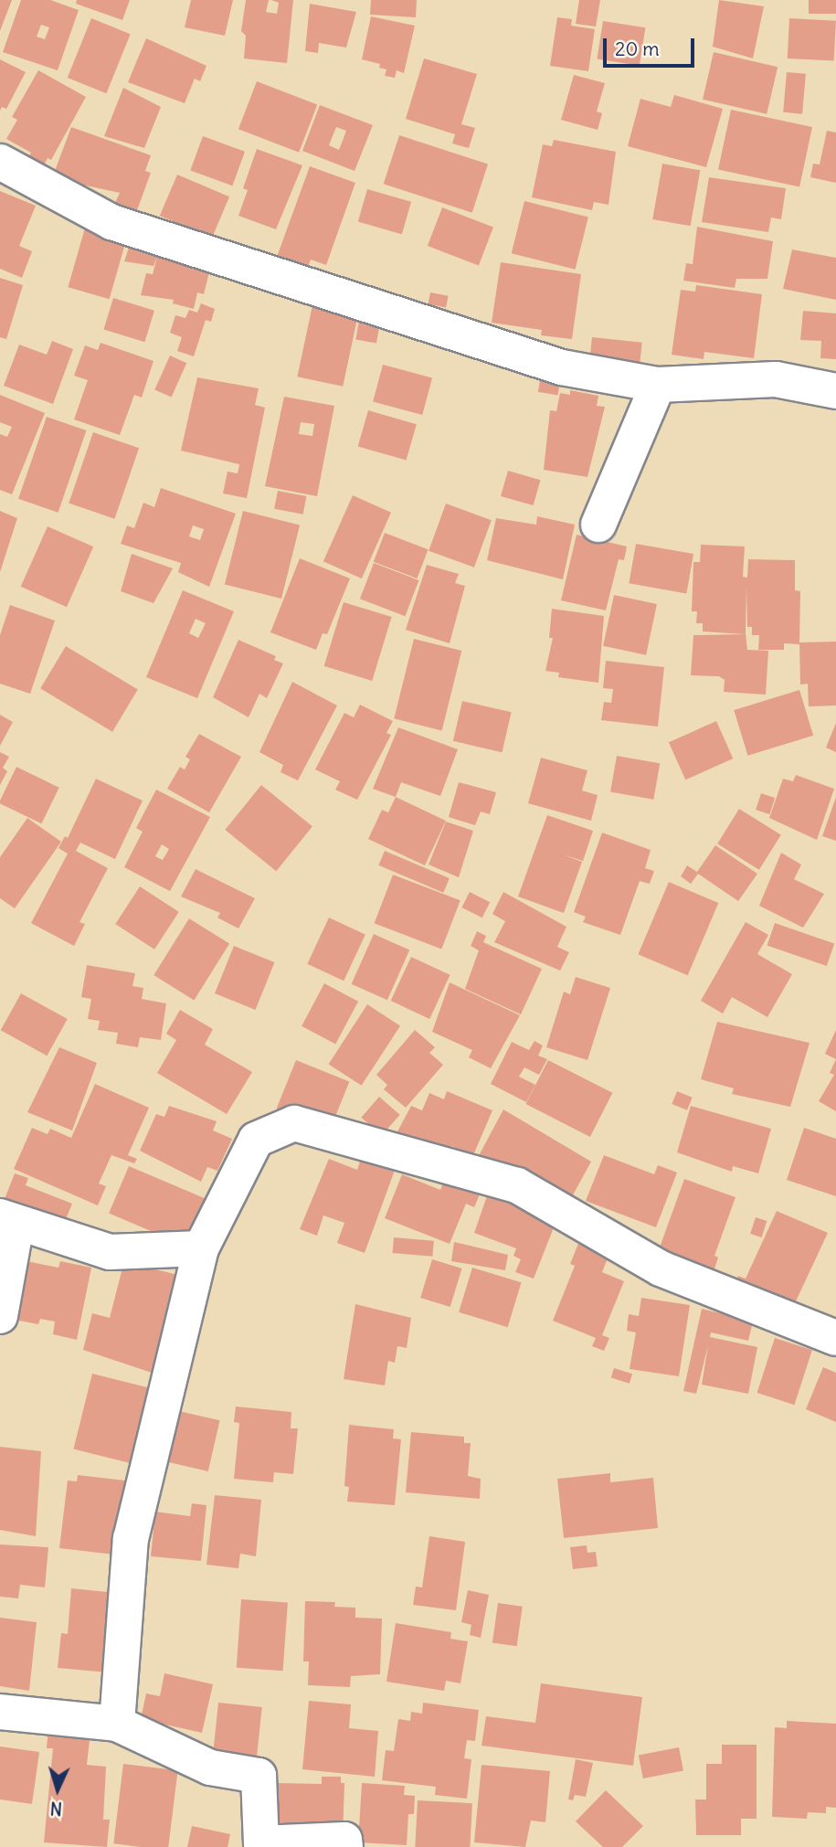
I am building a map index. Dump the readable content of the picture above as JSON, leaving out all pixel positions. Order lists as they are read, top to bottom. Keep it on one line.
{"scale_bar":"20 m","north":"bottom"}
